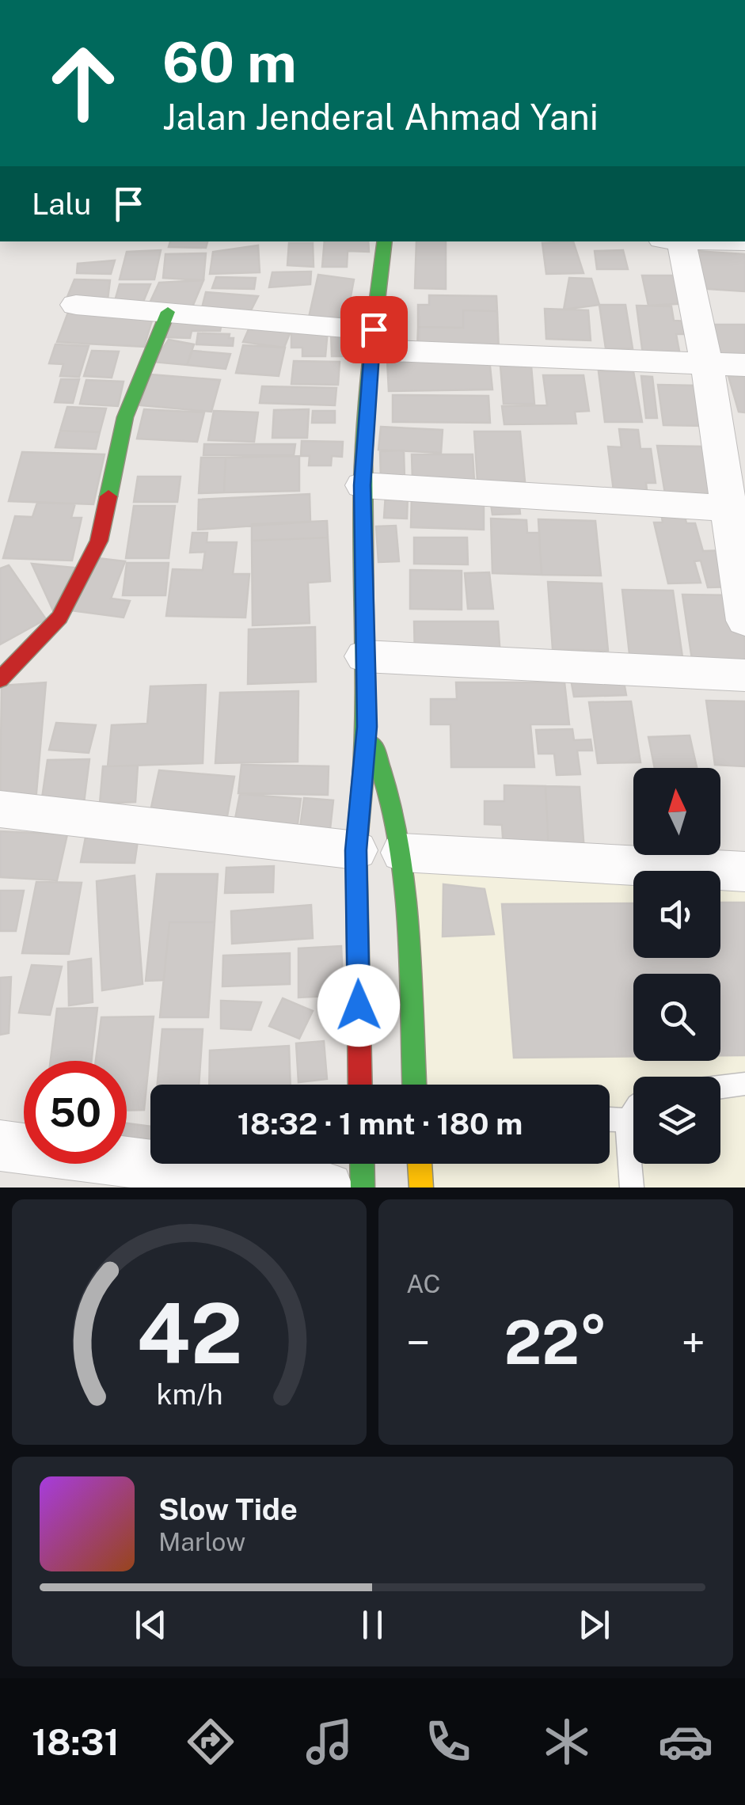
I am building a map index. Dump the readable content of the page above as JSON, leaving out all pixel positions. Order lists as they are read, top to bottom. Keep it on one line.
{"north":"top","page":{"turn":["60 m","Jalan Jenderal Ahmad Yani"],"then":"Lalu","limit":"50","trip":"18:32 · 1 mnt · 180 m","tile":"AC","heat":["−","22°","+"],"song":["Slow Tide","Marlow"],"tabs":"18:31","gauge":["42","km/h"]}}
